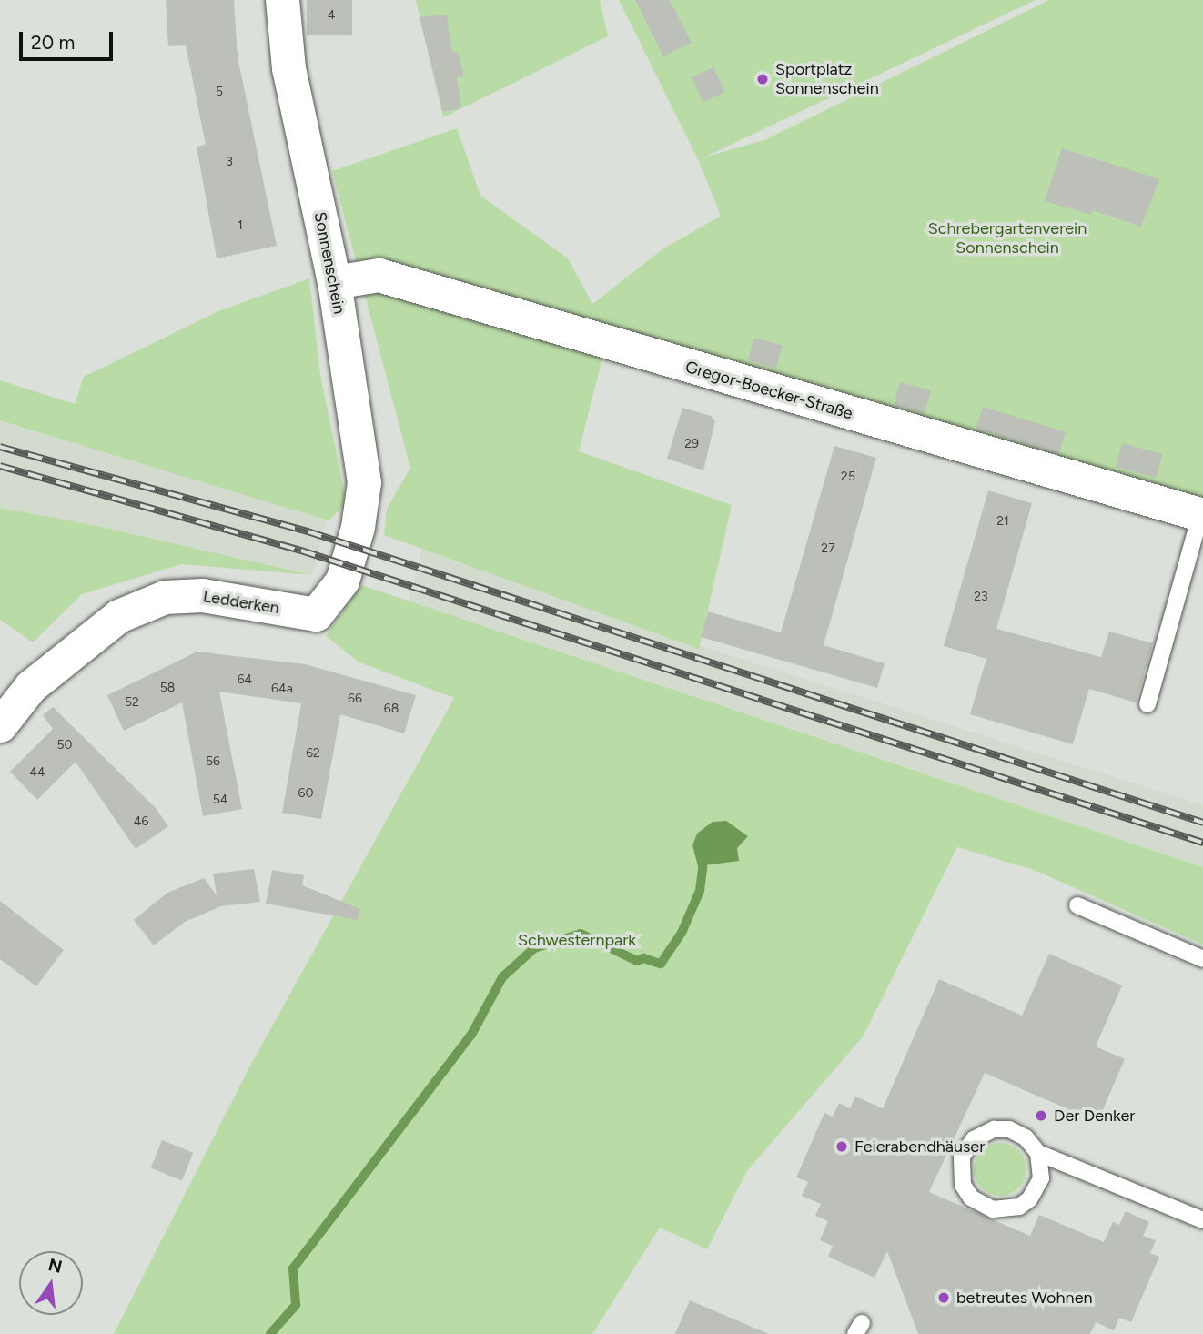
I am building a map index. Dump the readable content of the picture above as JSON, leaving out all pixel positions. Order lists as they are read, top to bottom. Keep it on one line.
{"streets":{"street":["Sonnenschein","Gregor-Boecker-Straße","Ledderken"]},"crossings":[["Sonnenschein","Gregor-Boecker-Straße"],["Sonnenschein","Ledderken"]],"parks":["Schrebergartenverein Sonnenschein","Schwesternpark"],"places":["Sportplatz Sonnenschein","Der Denker","Feierabendhäuser","betreutes Wohnen"],"house_numbers":["4","5","3","1","29","25","21","27","23","64","58","64a","66","52","68","50","62","56","44","60","54","46"],"scale_bar":"20 m","north":"top"}
